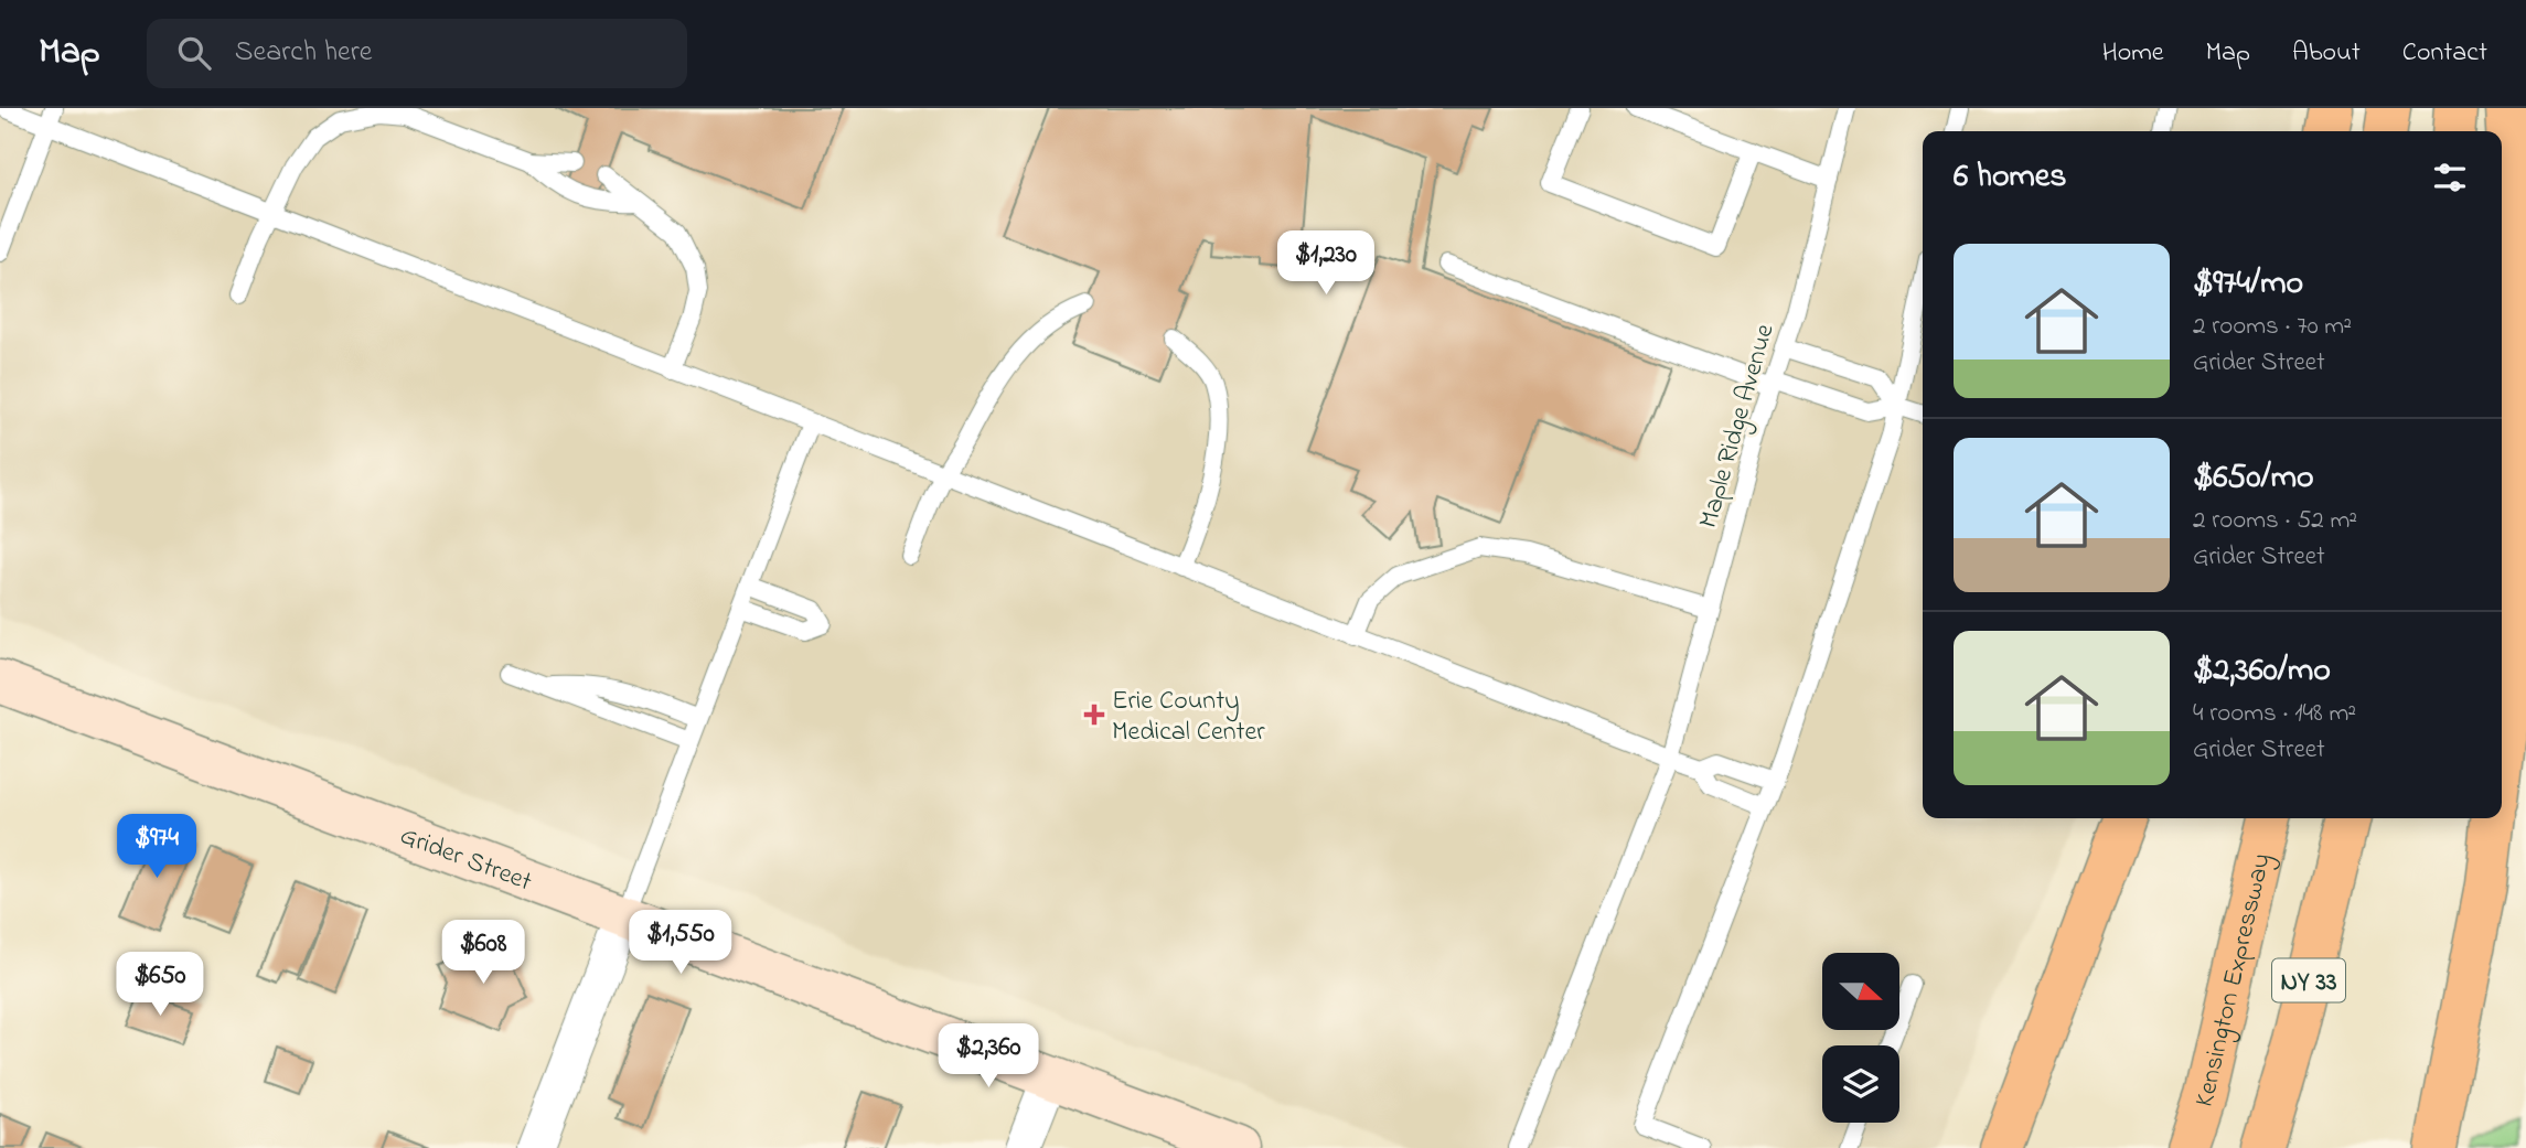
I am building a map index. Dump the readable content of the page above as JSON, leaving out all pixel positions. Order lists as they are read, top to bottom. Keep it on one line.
{"streets":{"highway":["Kensington Expressway","NY 33"],"street":["Grider Street"],"lane":["Maple Ridge Avenue"]},"places":{"health":["Erie County Medical Center"]},"north":"right","page":{"header":"Map","search":"Search here","nav":["Home","Map","About","Contact"],"heading":"6 homes","list":[{"name":"$974/mo","note":"2 rooms · 70 m² · Grider Street"},{"name":"$650/mo","note":"2 rooms · 52 m² · Grider Street"},{"name":"$2,360/mo","note":"4 rooms · 148 m² · Grider Street"}],"price":["$1,230","$974","$1,550","$608","$650","$2,360"]}}
